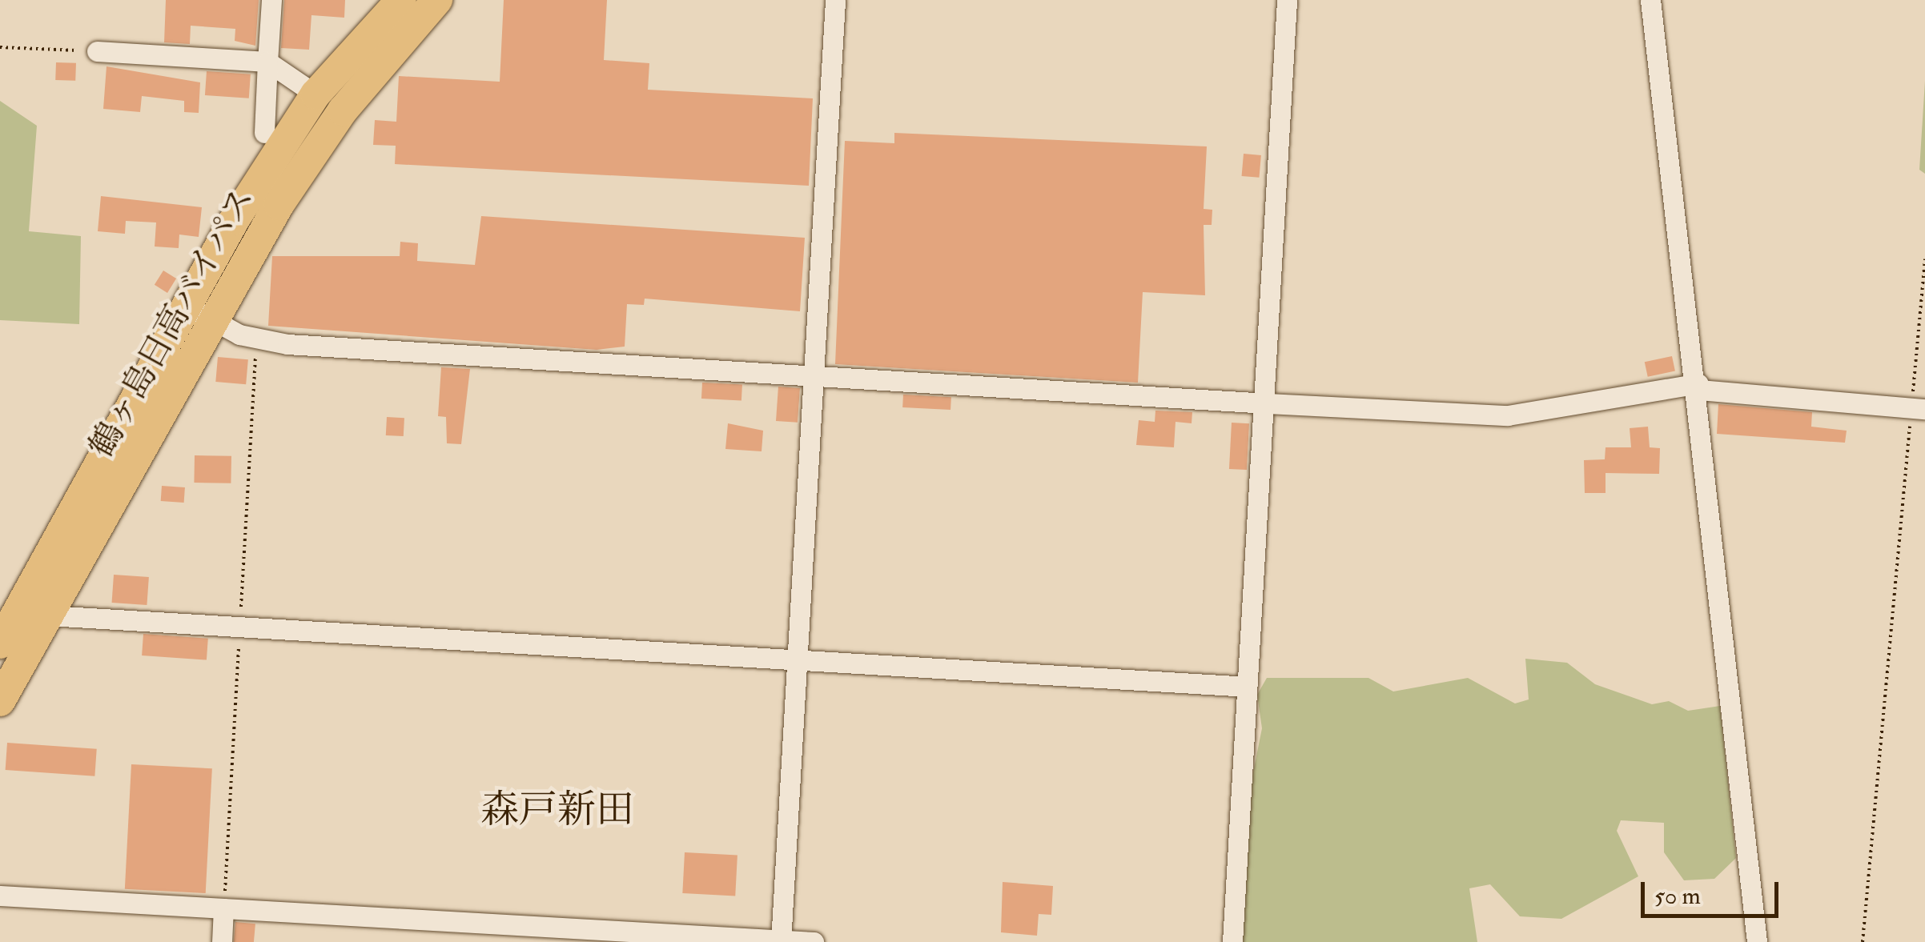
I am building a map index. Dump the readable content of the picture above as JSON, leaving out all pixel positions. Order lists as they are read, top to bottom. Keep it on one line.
{"streets":{"highway":["鶴ヶ島日高バイパス"]},"districts":["森戸新田"],"scale_bar":"50 m"}
